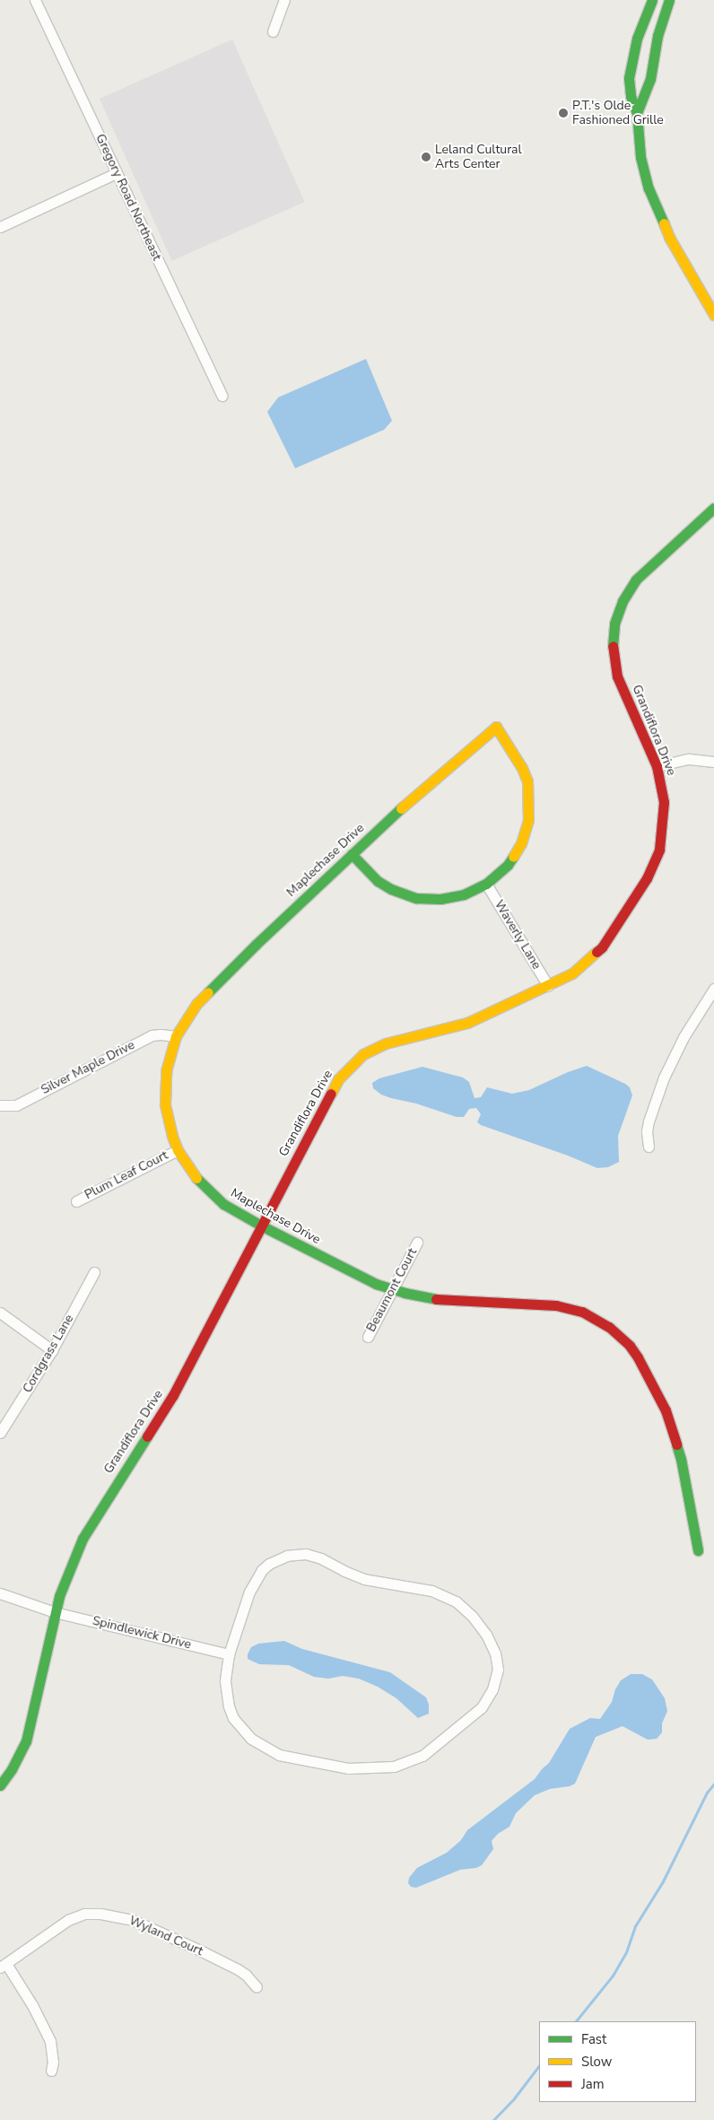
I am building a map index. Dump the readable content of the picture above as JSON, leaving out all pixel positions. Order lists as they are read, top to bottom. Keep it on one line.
{"streets":{"street":["Gregory Road Northeast","Grandiflora Drive","Maplechase Drive","Waverly Lane","Silver Maple Drive","Plum Leaf Court","Beaumont Court","Cordgrass Lane","Spindlewick Drive","Wyland Court"]},"crossings":[["Grandiflora Drive","Maplechase Drive"],["Grandiflora Drive","Waverly Lane"],["Grandiflora Drive","Spindlewick Drive"],["Maplechase Drive","Waverly Lane"],["Maplechase Drive","Silver Maple Drive"],["Maplechase Drive","Plum Leaf Court"],["Maplechase Drive","Beaumont Court"]],"places":["P.T.'s Olde Fashioned Grille","Leland Cultural Arts Center"],"legend":["Fast","Slow","Jam"]}
